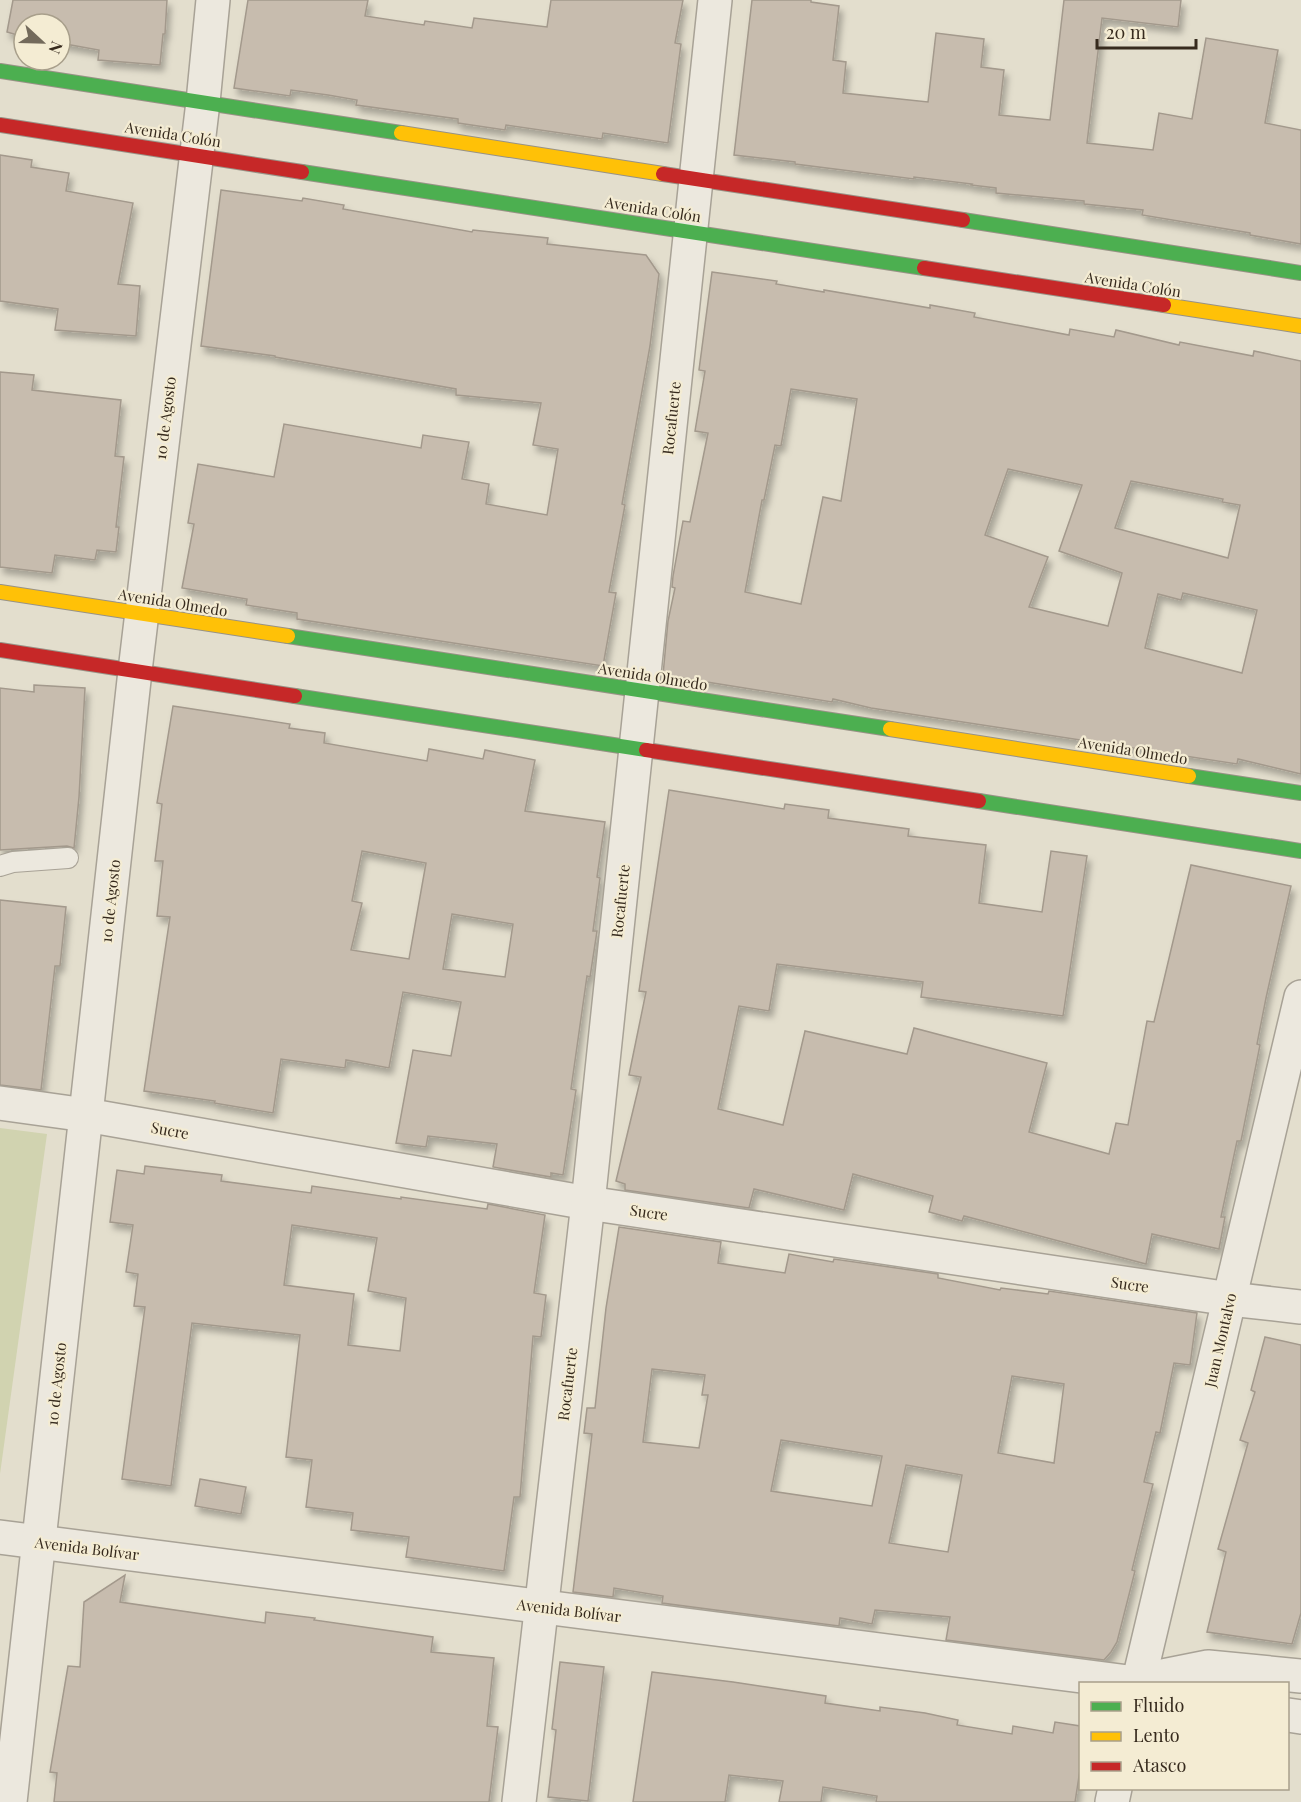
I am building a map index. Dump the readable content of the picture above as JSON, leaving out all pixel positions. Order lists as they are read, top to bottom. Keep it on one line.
{"streets":{"street":["Avenida Colón","10 de Agosto","Rocafuerte","Avenida Olmedo","Sucre","Juan Montalvo","Avenida Bolívar"]},"crossings":[["Avenida Colón","10 de Agosto"],["Avenida Colón","Rocafuerte"],["10 de Agosto","Avenida Olmedo"],["10 de Agosto","Sucre"],["10 de Agosto","Avenida Bolívar"],["Rocafuerte","Avenida Olmedo"],["Rocafuerte","Sucre"],["Rocafuerte","Avenida Bolívar"],["Sucre","Juan Montalvo"]],"legend":["Fluido","Lento","Atasco"],"scale_bar":"20 m","north":"right"}
